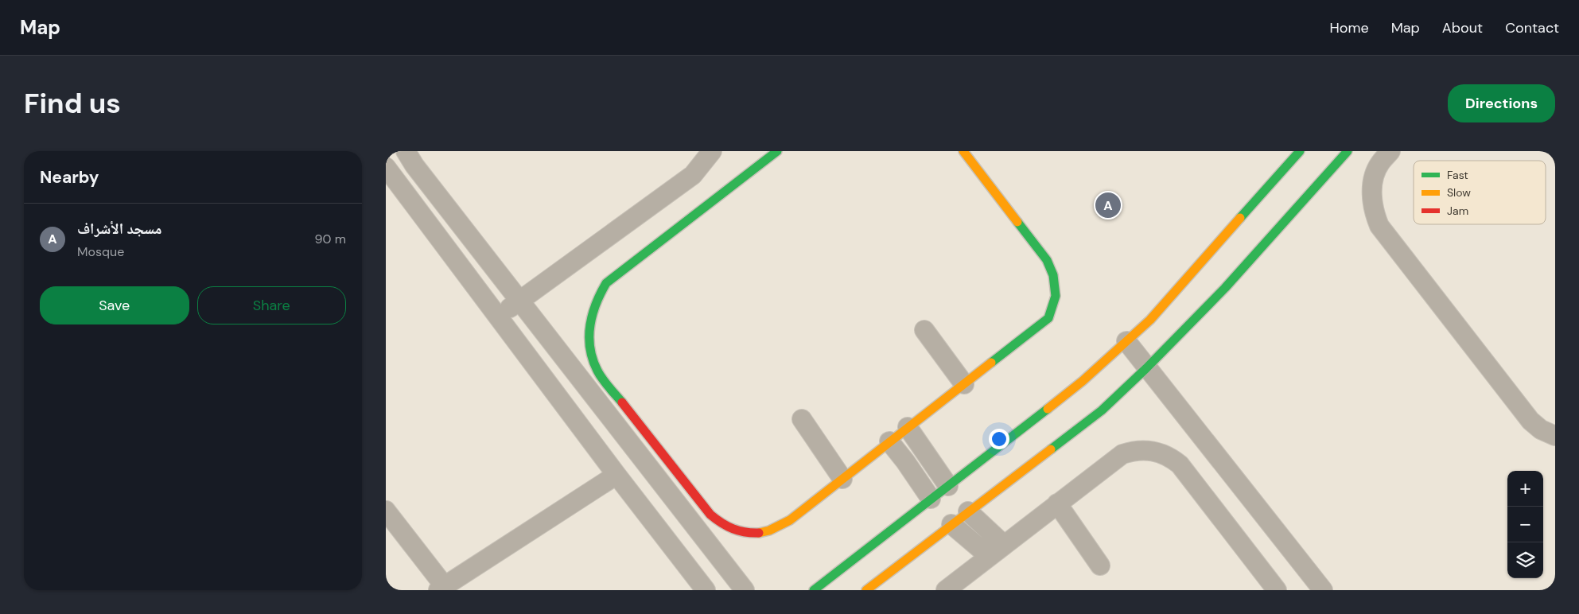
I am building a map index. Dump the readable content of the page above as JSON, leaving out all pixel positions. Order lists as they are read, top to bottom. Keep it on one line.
{"legend":["Fast","Slow","Jam"],"page":{"header":"Map","nav":["Home","Map","About","Contact"],"buttons":["Directions",["Save","Share"]],"title":"Find us","heading":"Nearby","pins":"A","list":[{"mark":"A","name":"مسجد الأشراف","note":"Mosque","value":"90 m"}],"map_buttons":["+","−"]}}
